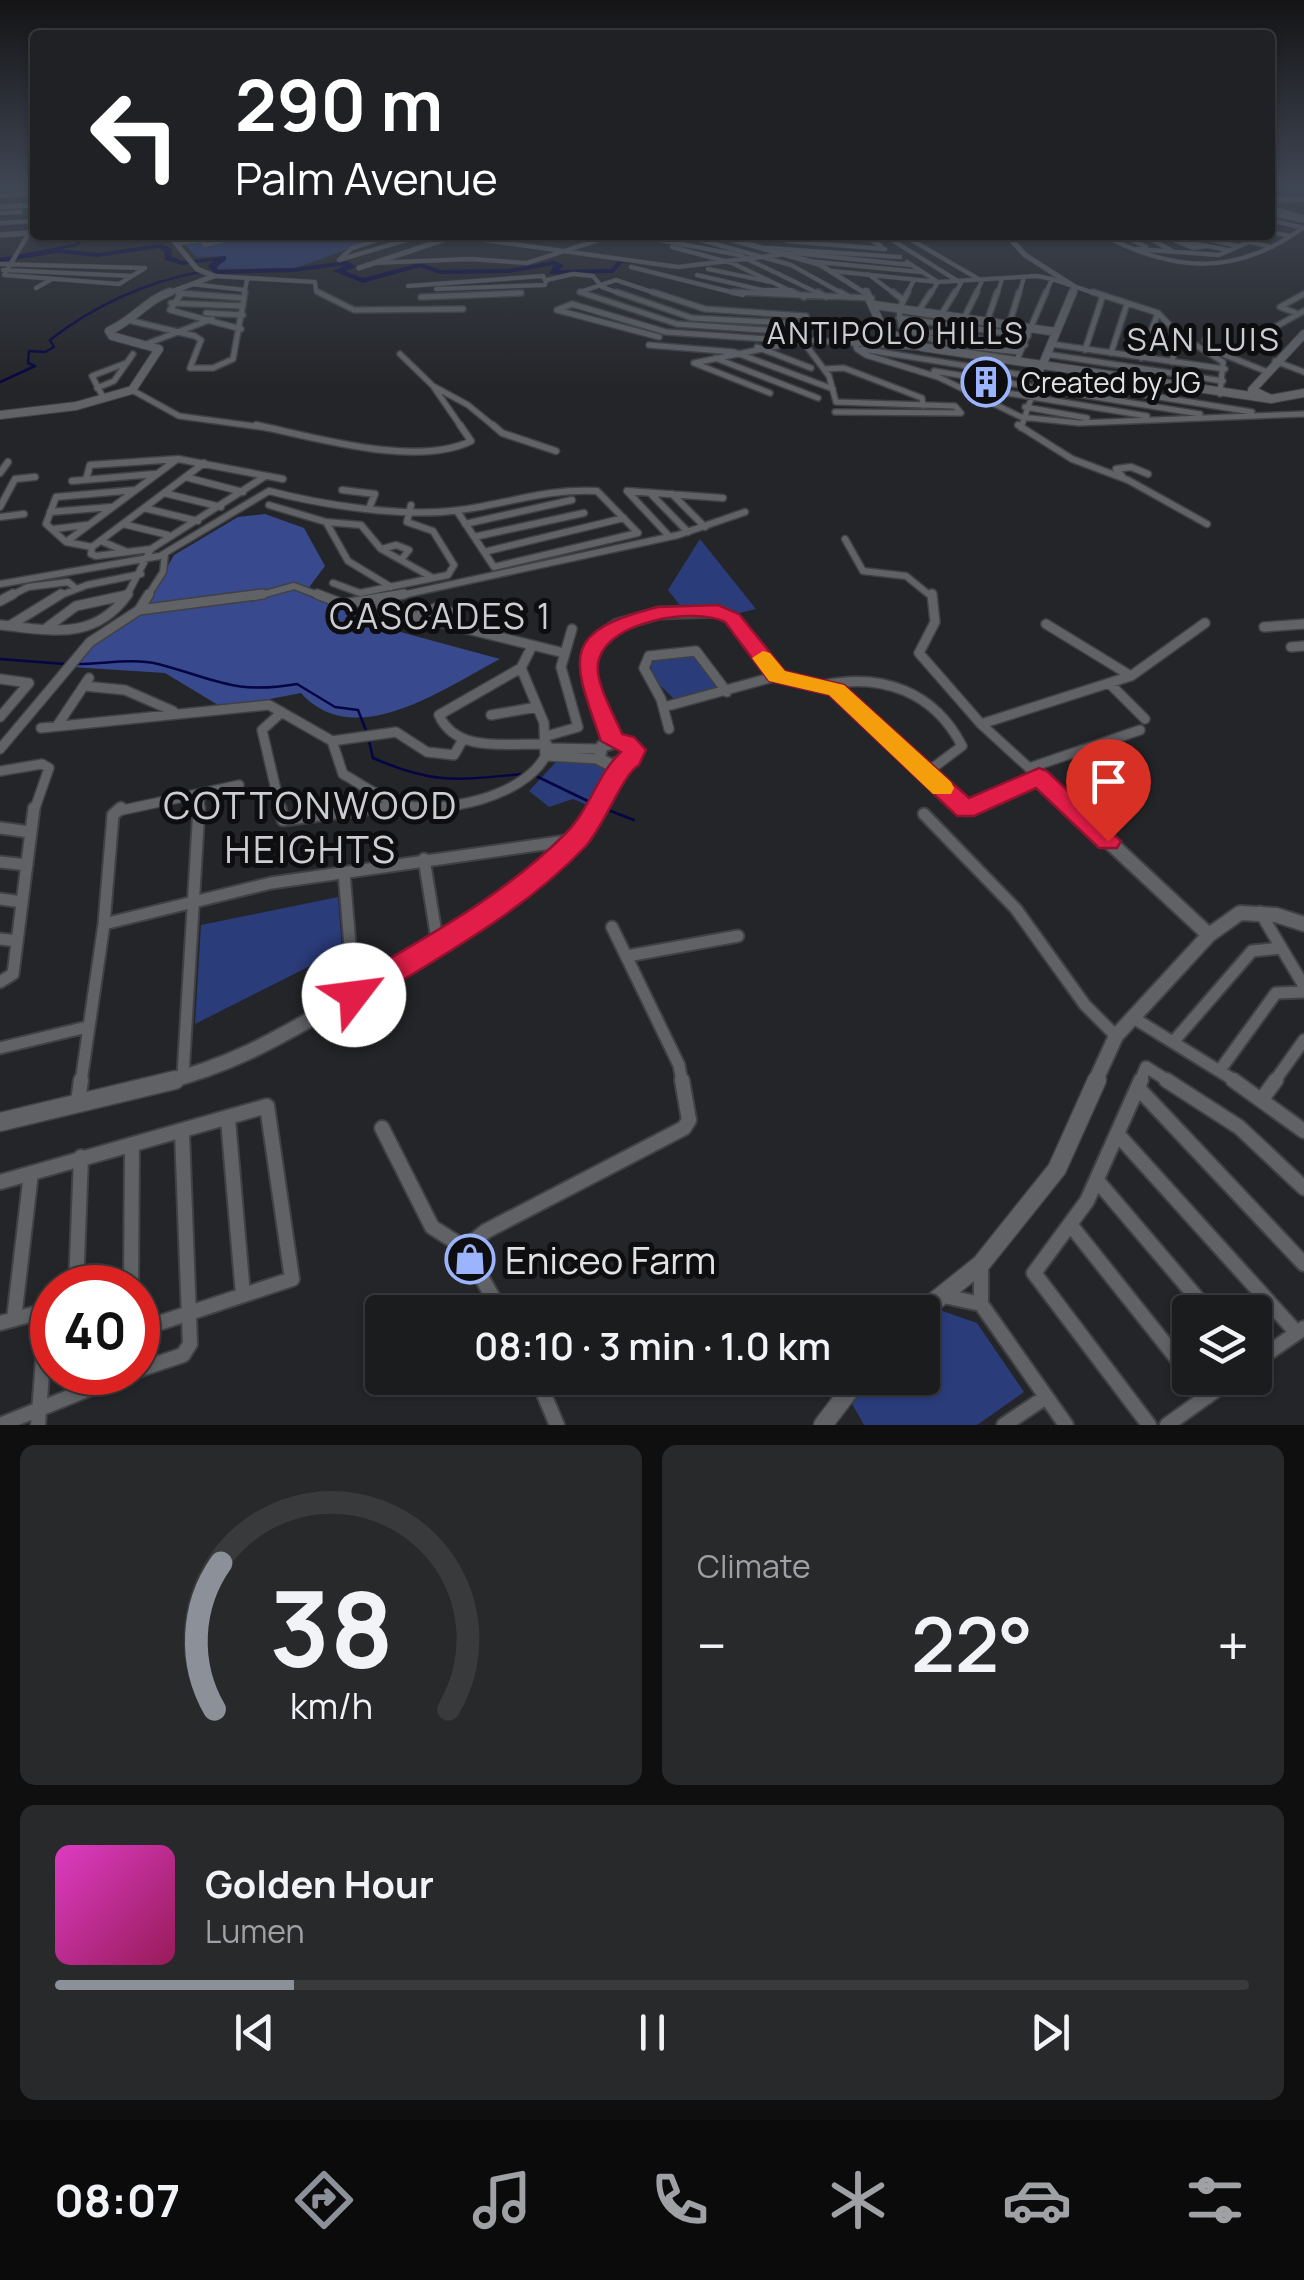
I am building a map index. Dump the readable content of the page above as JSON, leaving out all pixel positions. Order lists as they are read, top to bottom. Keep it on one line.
{"districts":["ANTIPOLO HILLS","SAN LUIS","CASCADES 1","COTTONWOOD HEIGHTS"],"places":{"building":["Created by JG"],"shop":["Eniceo Farm"]},"page":{"turn":["290 m","Palm Avenue"],"limit":"40","trip":"08:10 · 3 min · 1.0 km","tile":"Climate","heat":["−","22°","+"],"song":["Golden Hour","Lumen"],"tabs":"08:07","gauge":["38","km/h"]}}
